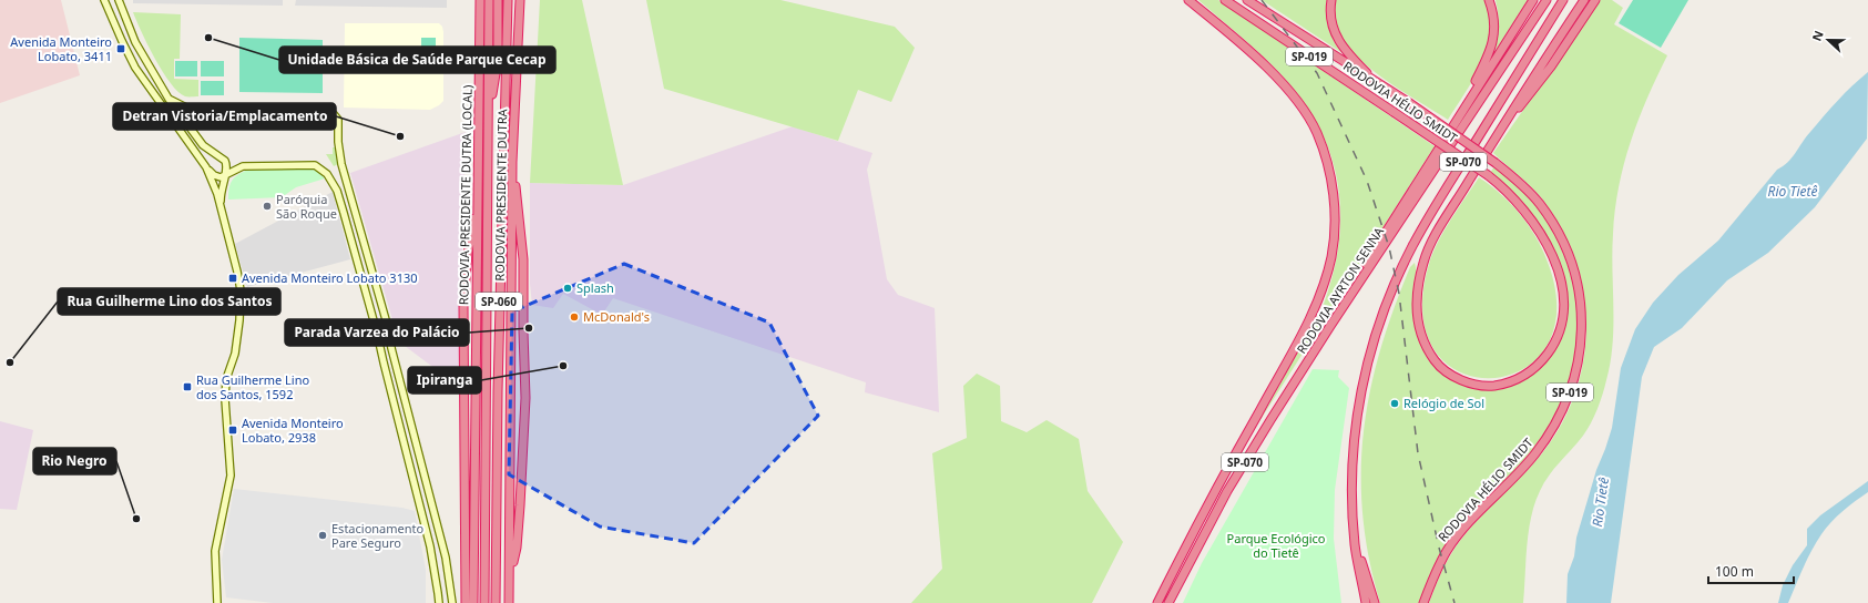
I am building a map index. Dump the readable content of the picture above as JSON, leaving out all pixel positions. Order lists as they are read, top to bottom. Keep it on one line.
{"streets":{"highway":["SP-019","RODOVIA HÉLIO SMIDT","SP-070","RODOVIA PRESIDENTE DUTRA (LOCAL)","RODOVIA PRESIDENTE DUTRA","RODOVIA AYRTON SENNA","SP-060"]},"crossings":[["RODOVIA HÉLIO SMIDT","SP-070"]],"water":["Rio Tietê"],"parks":["Parque Ecológico do Tietê"],"places":{"other":["Unidade Básica de Saúde Parque Cecap","Detran Vistoria/Emplacamento","Paróquia São Roque","Splash","McDonald's","Parada Varzea do Palácio","Rua Guilherme Lino dos Santos","Ipiranga","Relógio de Sol","Rio Negro","Estacionamento Pare Seguro"],"transit":["Avenida Monteiro Lobato, 3411","Avenida Monteiro Lobato 3130","Rua Guilherme Lino dos Santos, 1592","Avenida Monteiro Lobato, 2938"]},"scale_bar":"100 m","north":"left"}
